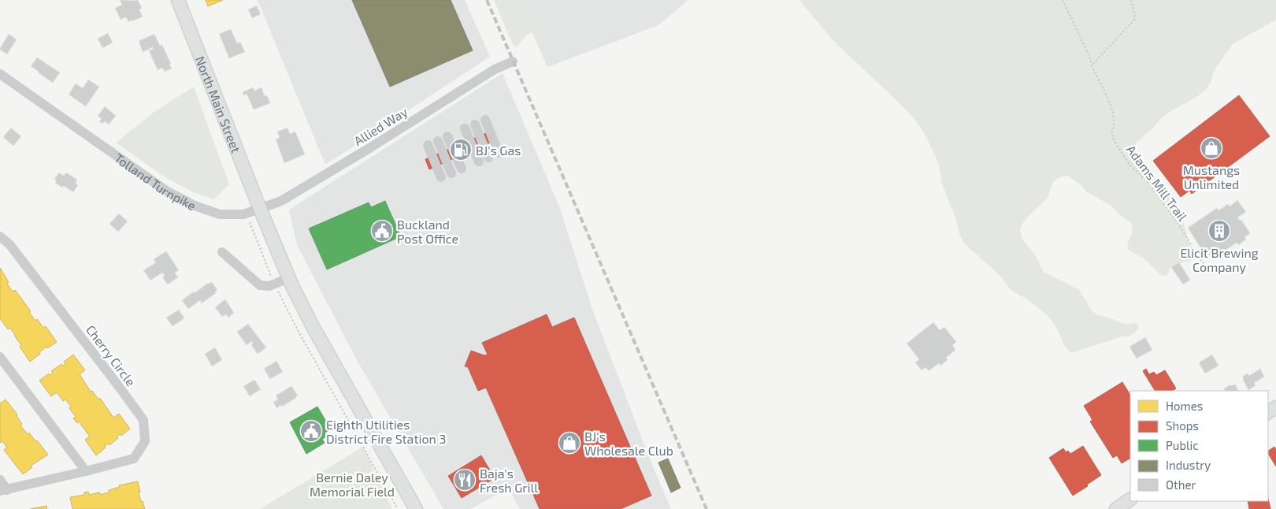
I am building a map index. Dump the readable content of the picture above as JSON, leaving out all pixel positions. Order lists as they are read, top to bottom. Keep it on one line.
{"streets":{"main road":["North Main Street"],"street":["Allied Way","Tolland Turnpike","Cherry Circle"],"path":["Adams Mill Trail"]},"crossings":[["North Main Street","Allied Way"],["North Main Street","Tolland Turnpike"],["Allied Way","Tolland Turnpike"]],"parks":["Bernie Daley Memorial Field"],"places":{"shop":["Mustangs Unlimited","BJ's Wholesale Club"],"fuel station":["BJ's Gas"],"public building":["Buckland Post Office","Eighth Utilities District Fire Station 3"],"building":["Elicit Brewing Company"],"restaurant":["Baja's Fresh Grill"]},"legend":["Homes","Shops","Public","Industry","Other"]}
